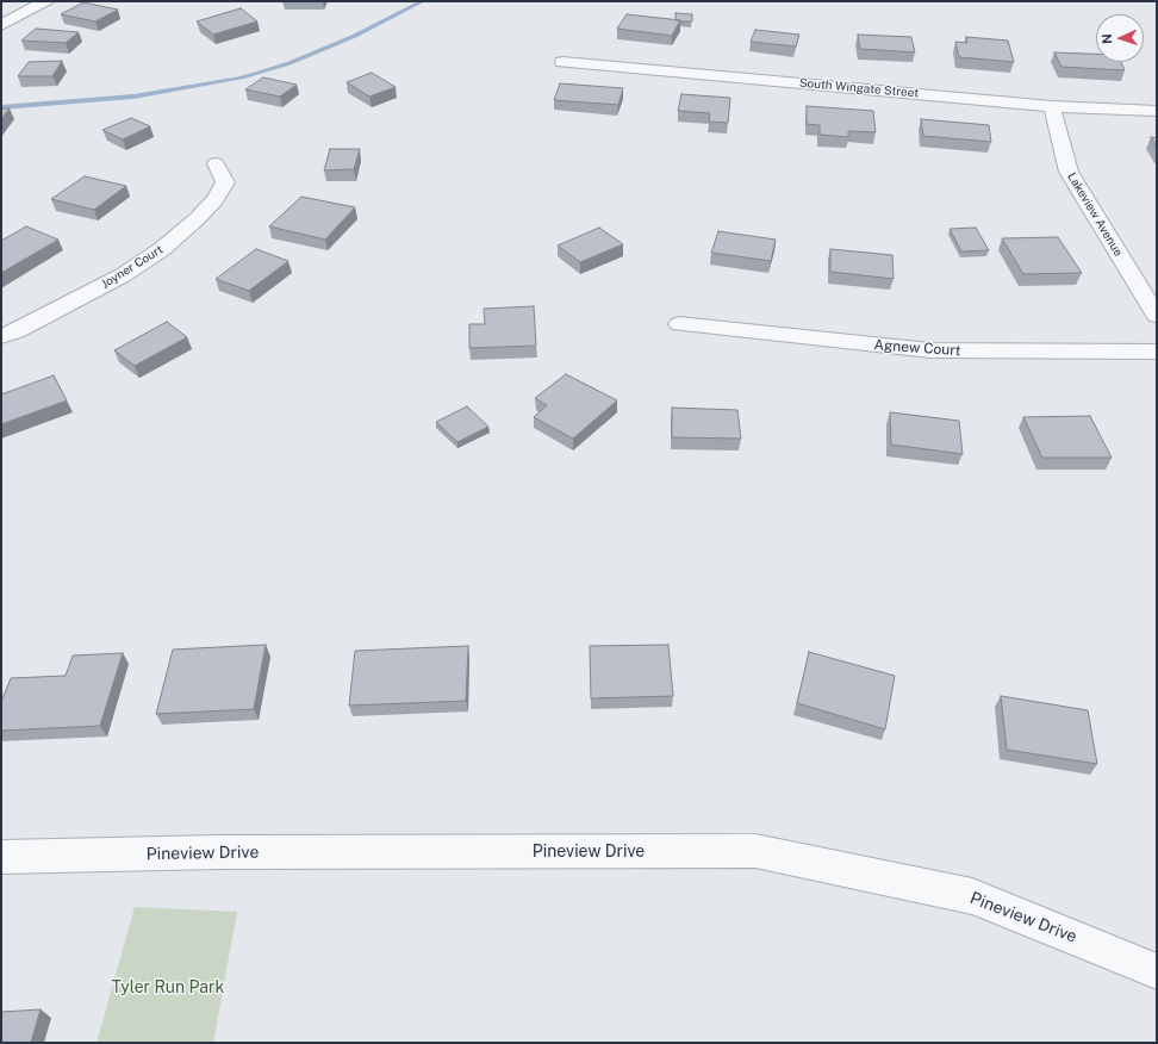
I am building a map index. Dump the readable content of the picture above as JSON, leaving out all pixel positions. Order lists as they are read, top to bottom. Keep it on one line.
{"streets":{"street":["South Wingate Street","Lakeview Avenue","Joyner Court","Agnew Court","Pineview Drive"]},"crossings":[["South Wingate Street","Lakeview Avenue"]],"parks":["Tyler Run Park"],"north":"left"}
